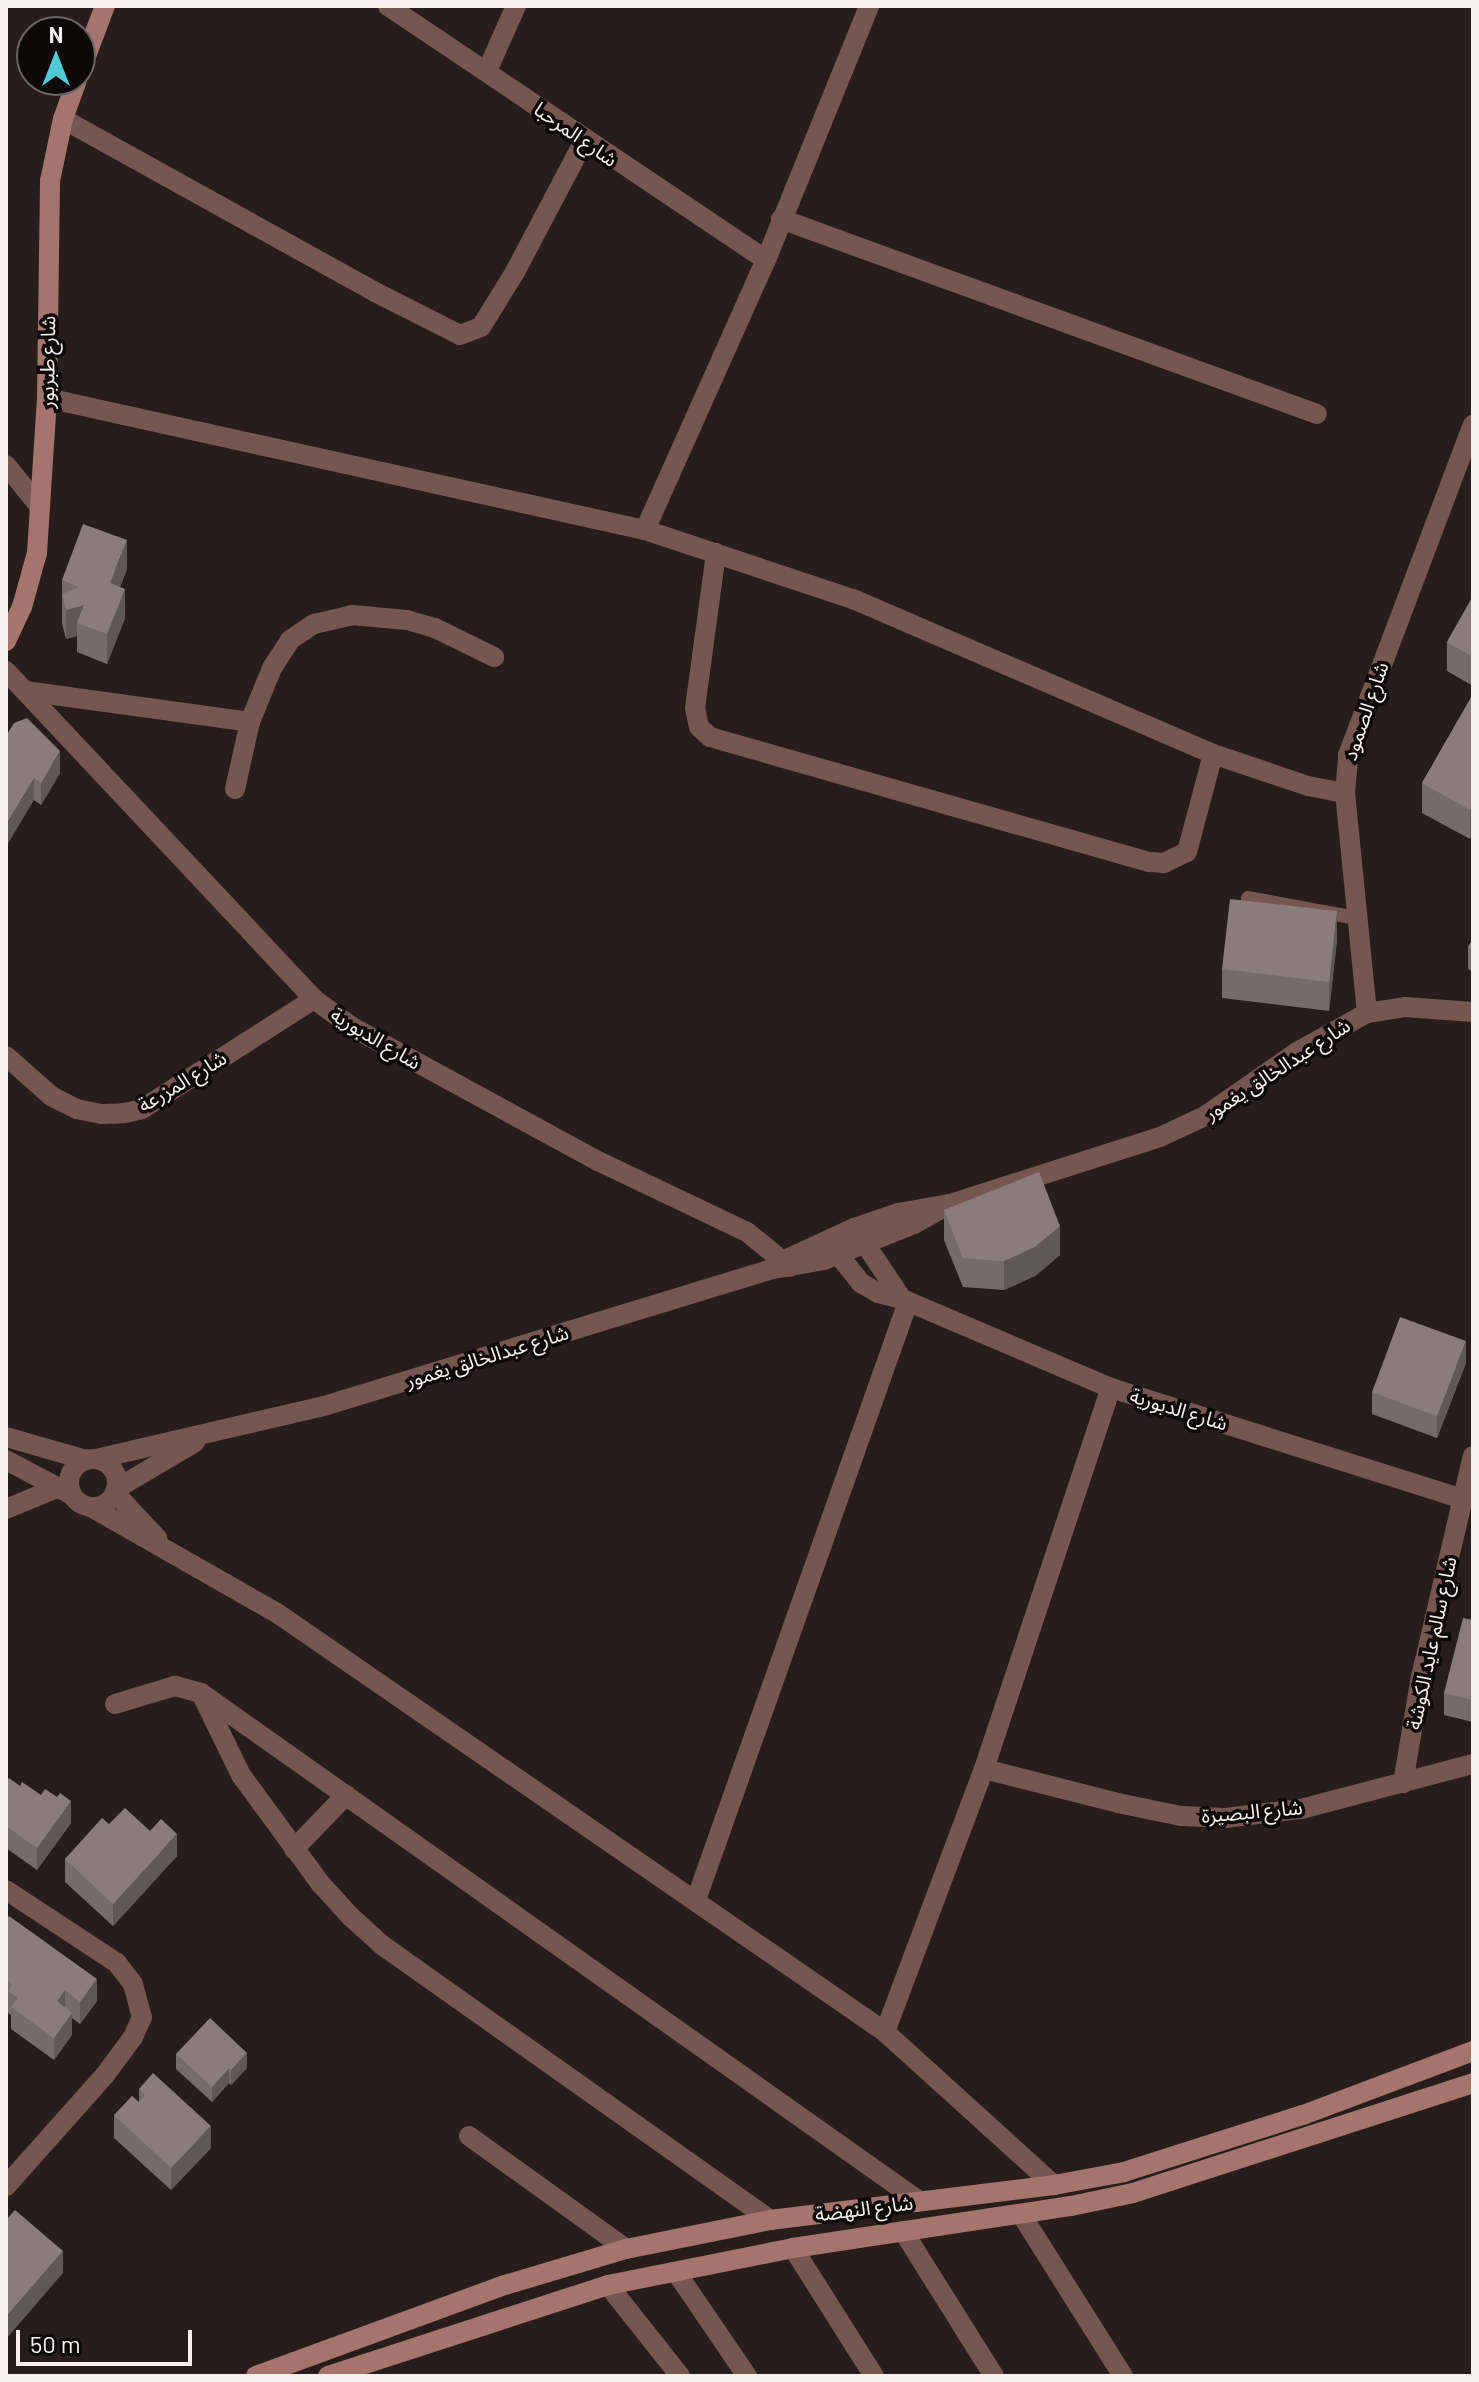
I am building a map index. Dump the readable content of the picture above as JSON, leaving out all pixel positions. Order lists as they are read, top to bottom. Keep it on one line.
{"streets":{"street":["شارع المرحبا","شارع طبربور","شارع الصمود","شارع الدبورية","شارع عبدالخالق يغمور","شارع المزرعة","شارع سالم عايد الكوشة","شارع البصيرة","شارع النهضة"]},"crossings":[["شارع الصمود","شارع عبدالخالق يغمور"],["شارع الدبورية","شارع عبدالخالق يغمور"],["شارع الدبورية","شارع المزرعة"],["شارع الدبورية","شارع سالم عايد الكوشة"],["شارع سالم عايد الكوشة","شارع البصيرة"]],"scale_bar":"50 m","north":"top"}
